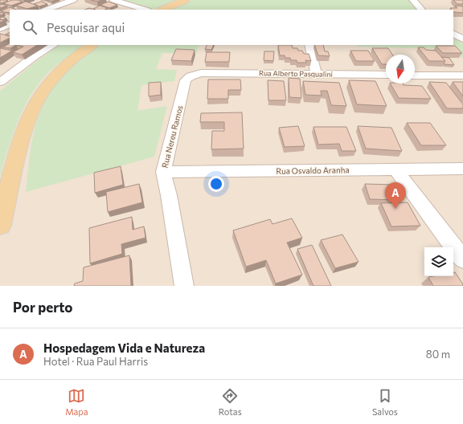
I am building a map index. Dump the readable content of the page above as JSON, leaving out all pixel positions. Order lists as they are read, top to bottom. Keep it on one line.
{"streets":{"street":["Rua Alberto Pasqualini","Rua Nereu Ramos","Rua Osvaldo Aranha"]},"crossings":[["Rua Alberto Pasqualini","Rua Nereu Ramos"],["Rua Nereu Ramos","Rua Osvaldo Aranha"]],"north":"bottom","page":{"search":"Pesquisar aqui","pins":"A","heading":"Por perto","list":[{"mark":"A","name":"Hospedagem Vida e Natureza","note":"Hotel · Rua Paul Harris","value":"80 m"}],"nav":["Mapa","Rotas","Salvos"]}}
